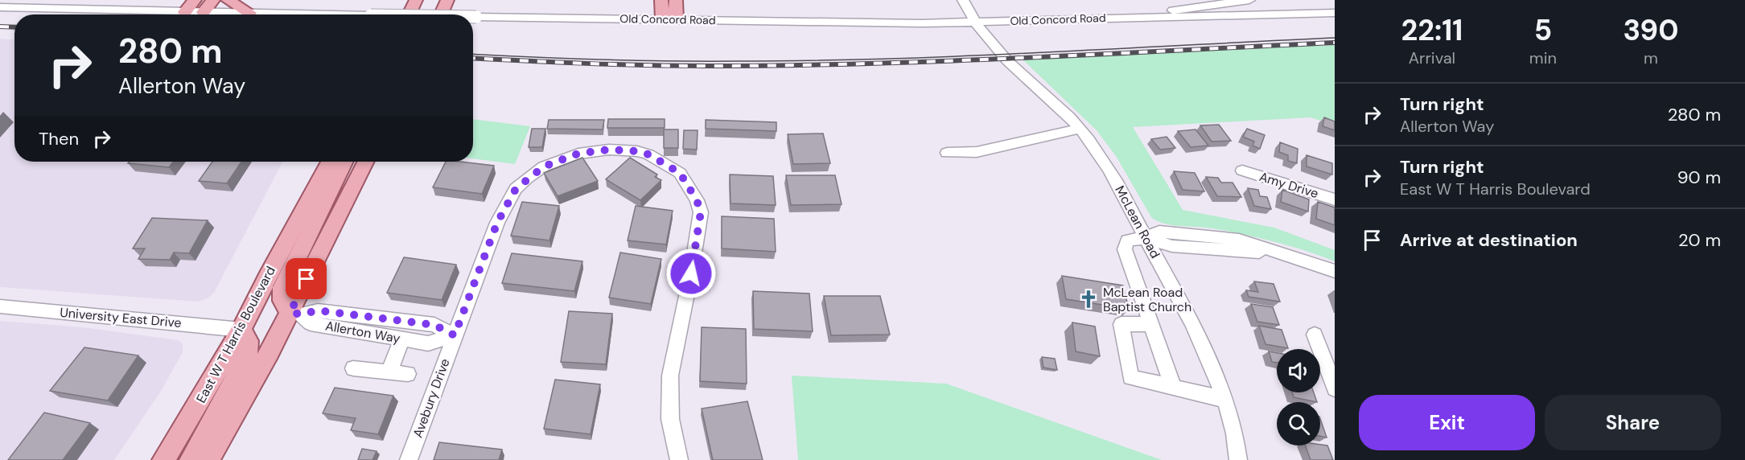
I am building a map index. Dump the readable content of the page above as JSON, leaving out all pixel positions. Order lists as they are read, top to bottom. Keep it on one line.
{"streets":{"main road":["East W T Harris Boulevard"],"street":["Old Concord Road","Amy Drive","McLean Road","University East Drive","Allerton Way","Avebury Drive"]},"crossings":[["Old Concord Road","McLean Road"],["University East Drive","East W T Harris Boulevard"],["Allerton Way","Avebury Drive"]],"places":{"church":["McLean Road Baptist Church"]},"page":{"eta":["22:11","Arrival","5","min","390","m"],"turn":["280 m","Allerton Way"],"list":[{"name":"Turn right","note":"Allerton Way","value":"280 m"},{"name":"Turn right","note":"East W T Harris Boulevard","value":"90 m"},{"name":"Arrive at destination","value":"20 m"}],"then":"Then","buttons":["Exit","Share"]}}
